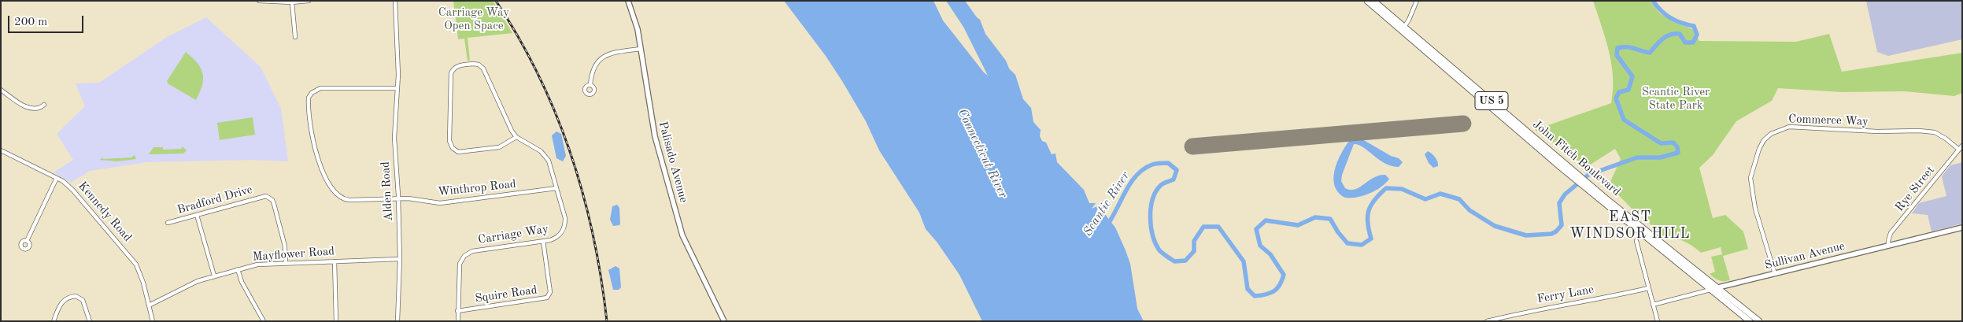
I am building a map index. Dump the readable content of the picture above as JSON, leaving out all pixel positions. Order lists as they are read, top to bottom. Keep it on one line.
{"streets":{"highway":["US 5","John Fitch Boulevard"],"main road":["Palisado Avenue","Sullivan Avenue"],"street":["Commerce Way","Winthrop Road","Rye Street","Alden Road","Bradford Drive","Kennedy Road","Carriage Way","Mayflower Road","Squire Road","Ferry Lane"]},"crossings":[["US 5","John Fitch Boulevard"],["Commerce Way","Rye Street"],["Commerce Way","Sullivan Avenue"],["John Fitch Boulevard","Sullivan Avenue"],["Winthrop Road","Alden Road"],["Winthrop Road","Carriage Way"],["Rye Street","Sullivan Avenue"],["Alden Road","Mayflower Road"],["Bradford Drive","Mayflower Road"],["Kennedy Road","Mayflower Road"],["Carriage Way","Squire Road"]],"districts":["EAST WINDSOR HILL"],"water":["Connecticut River","Scantic River"],"parks":["Carriage Way Open Space","Scantic River State Park"],"scale_bar":"200 m"}
